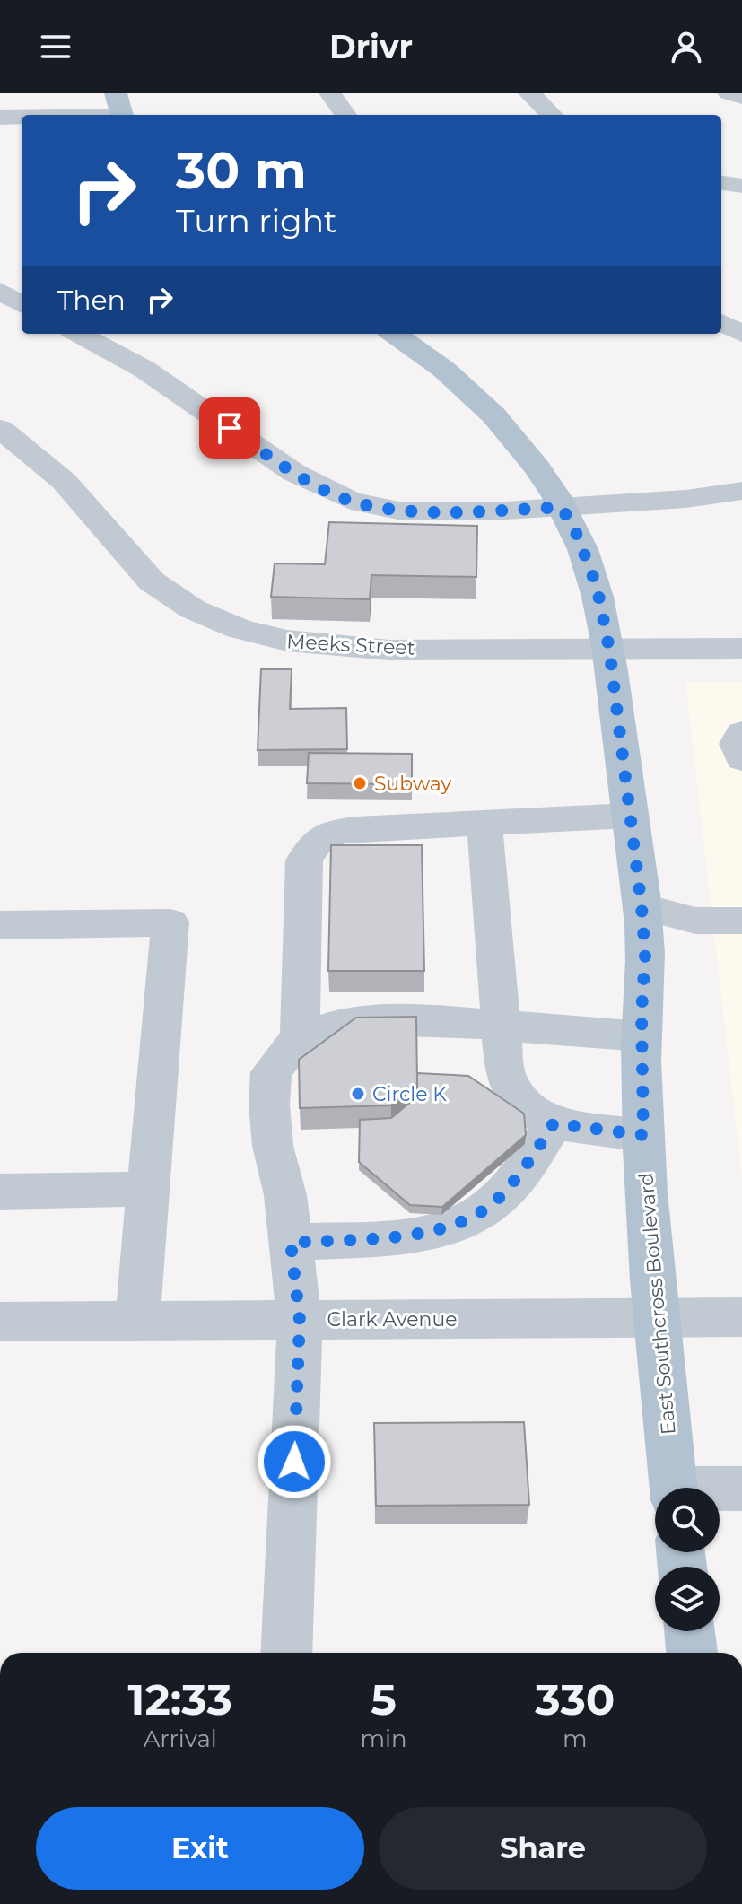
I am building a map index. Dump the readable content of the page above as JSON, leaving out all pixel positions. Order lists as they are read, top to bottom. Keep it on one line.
{"streets":{"main road":["East Southcross Boulevard"],"street":["Meeks Street","Clark Avenue"]},"crossings":[["Meeks Street","East Southcross Boulevard"],["East Southcross Boulevard","Clark Avenue"]],"places":["Subway","Circle K"],"page":{"header":"Drivr","turn":["30 m","Turn right"],"then":"Then","eta":["12:33","Arrival","5","min","330","m"],"buttons":["Exit","Share"]}}
